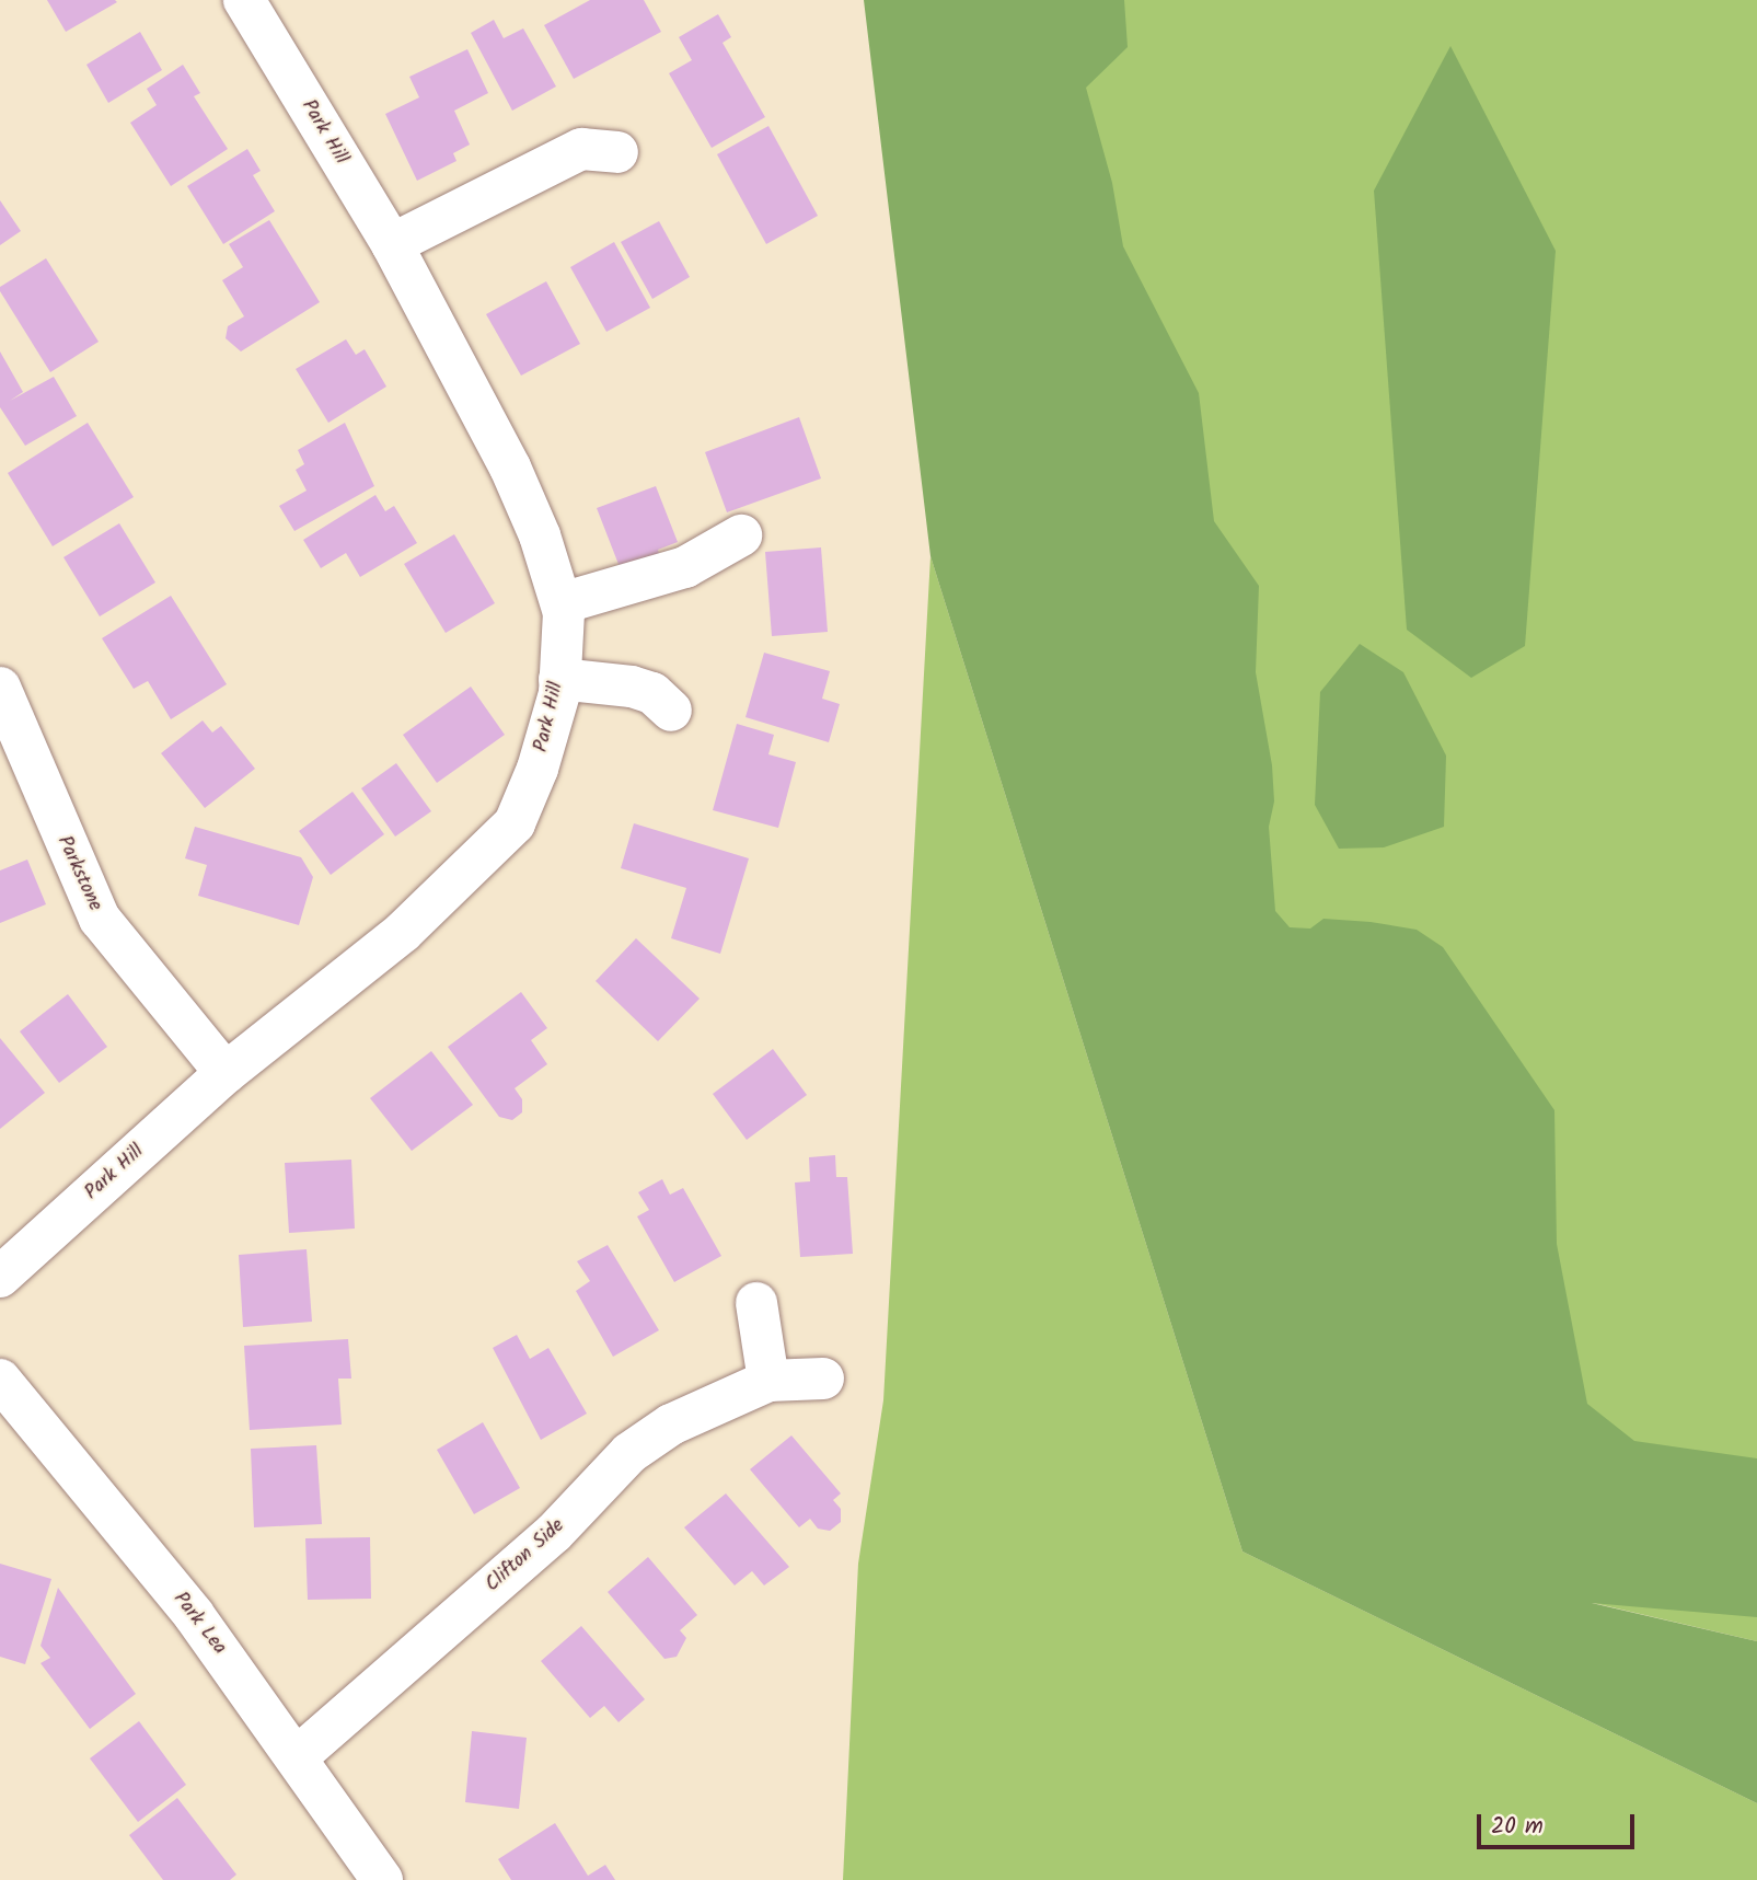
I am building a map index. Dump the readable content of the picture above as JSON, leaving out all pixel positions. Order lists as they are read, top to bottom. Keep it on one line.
{"streets":{"street":["Park Hill","Parkstone","Clifton Side","Park Lea"]},"crossings":[["Park Hill","Parkstone"],["Clifton Side","Park Lea"]],"scale_bar":"20 m"}
